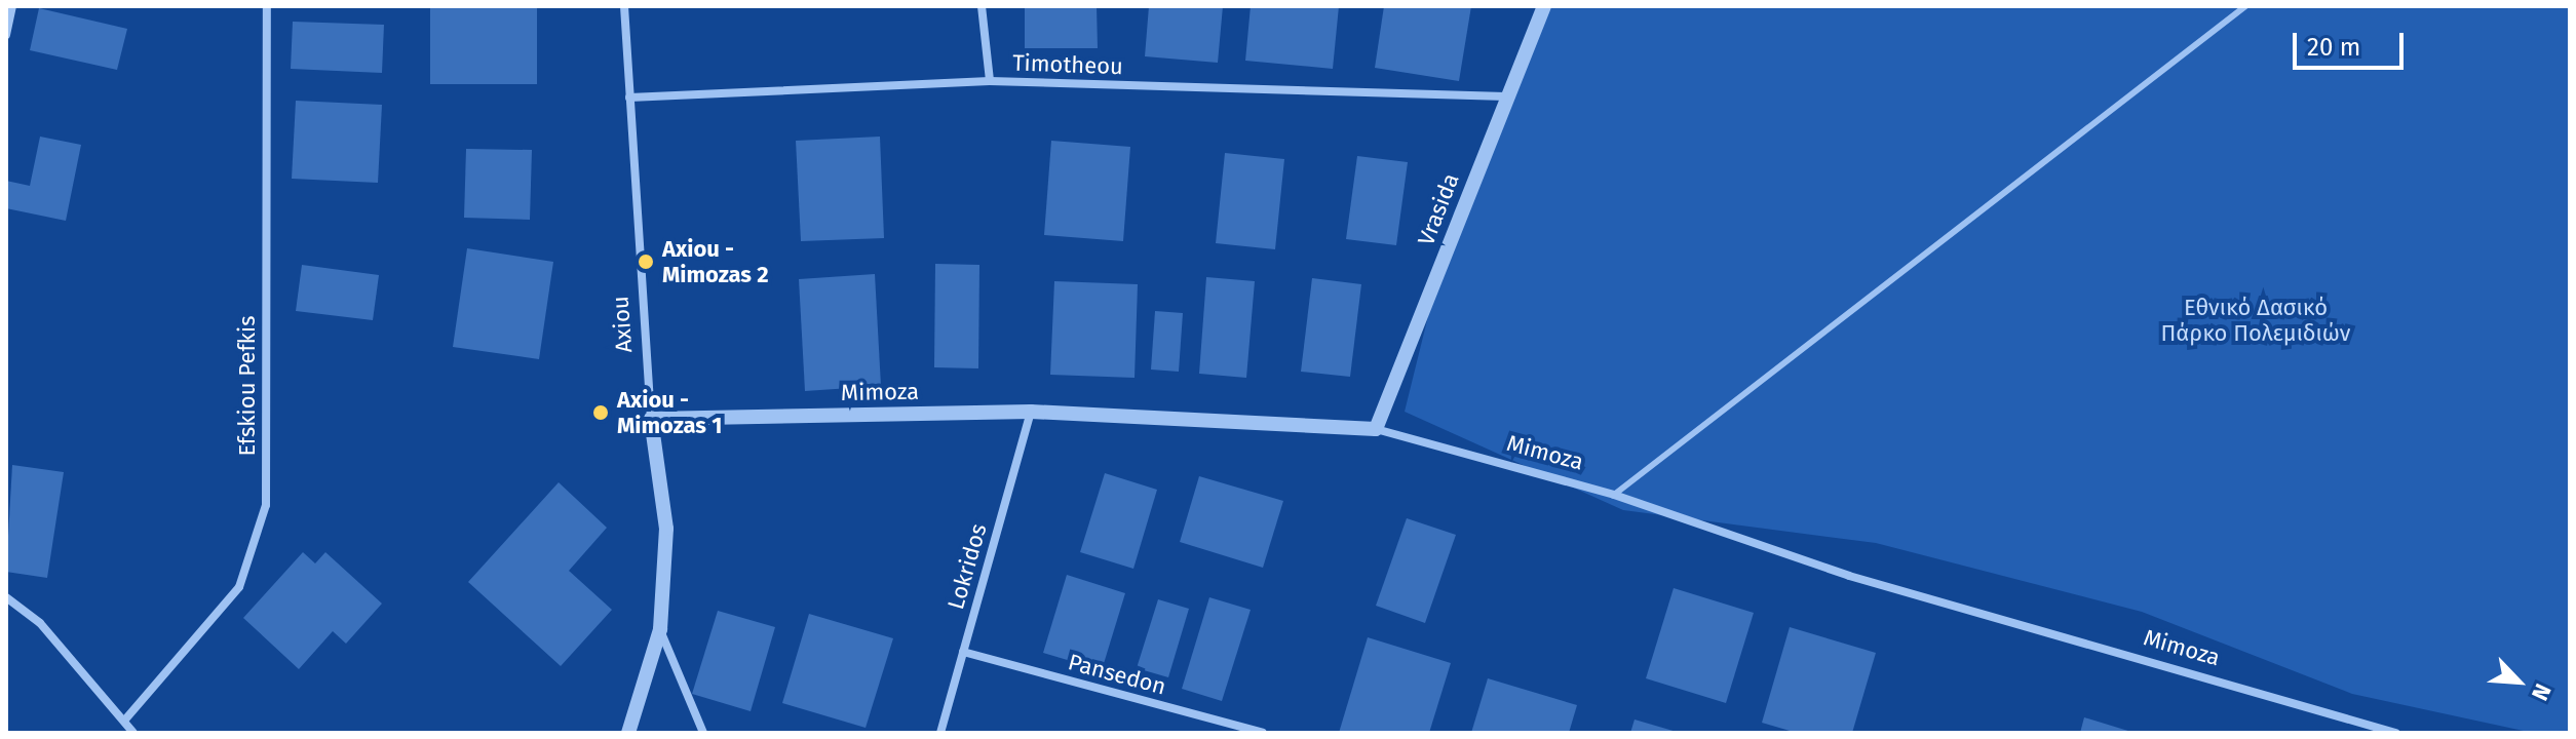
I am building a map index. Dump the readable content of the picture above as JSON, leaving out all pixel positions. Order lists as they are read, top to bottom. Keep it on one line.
{"streets":{"street":["Timotheou","Vrasida","Axiou","Efskiou Pefkis","Mimoza","Lokridos","Pansedon"]},"crossings":[["Timotheou","Vrasida"],["Timotheou","Axiou"],["Vrasida","Mimoza"],["Axiou","Mimoza"],["Mimoza","Lokridos"],["Lokridos","Pansedon"]],"parks":["Εθνικό Δασικό Πάρκο Πολεμιδιών"],"places":["Axiou - Mimozas 2","Axiou - Mimozas 1"],"scale_bar":"20 m","north":"bottom right"}
